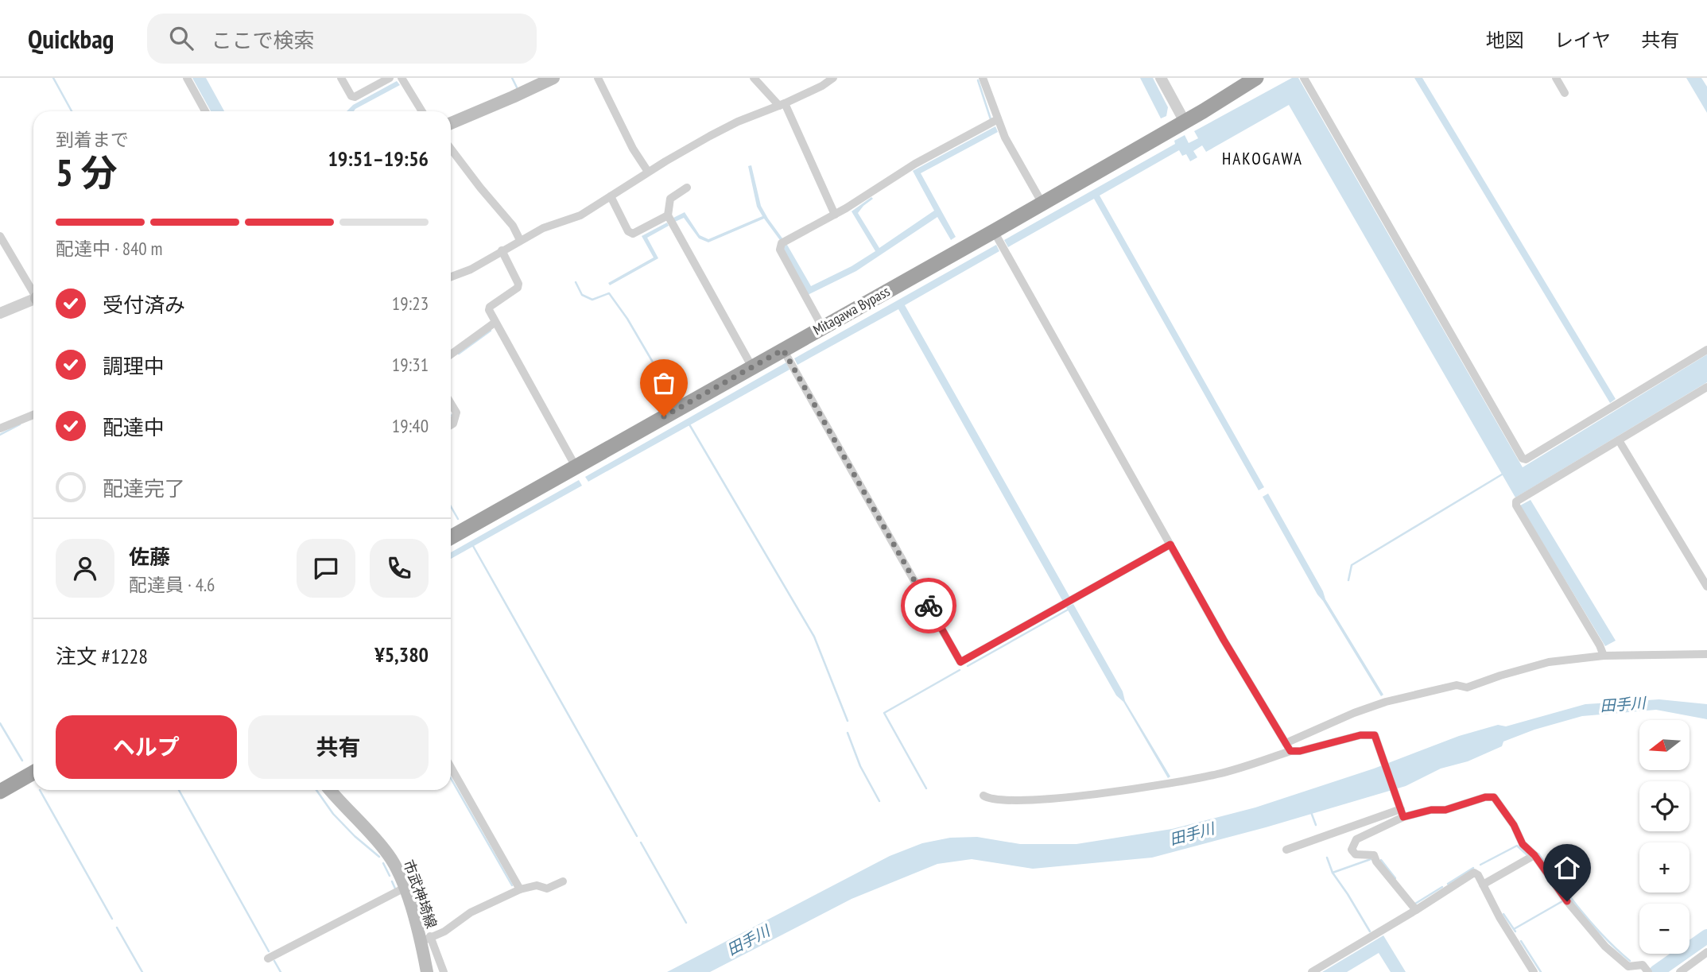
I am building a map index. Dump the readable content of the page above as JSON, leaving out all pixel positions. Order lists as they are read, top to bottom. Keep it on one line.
{"streets":{"highway":["Mitagawa Bypass"],"main road":["市武神埼線"]},"districts":["HAKOGAWA"],"water":["田手川"],"north":"left","page":{"header":"Quickbag","search":"ここで検索","nav":["地図","レイヤ","共有"],"heading":["5 分","到着まで","19:51–19:56"],"panel":["佐藤","配達員 · 4.6","注文 #1228","¥5,380"],"bar":"配達中 · 840 m","list":[["受付済み","19:23"],["調理中","19:31"],["配達中","19:40"],"配達完了"],"buttons":["ヘルプ","共有"],"map_buttons":["+","−"]}}
